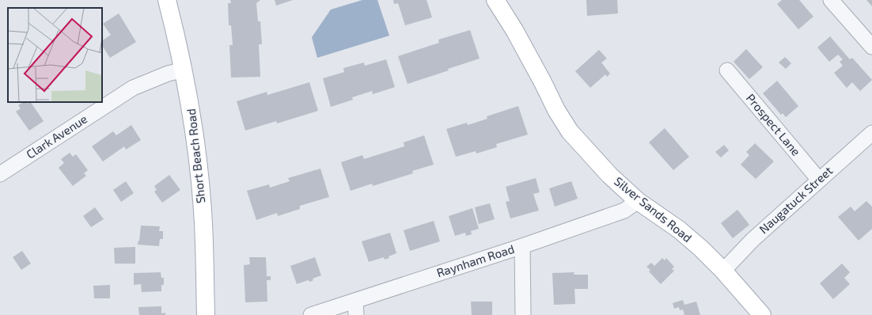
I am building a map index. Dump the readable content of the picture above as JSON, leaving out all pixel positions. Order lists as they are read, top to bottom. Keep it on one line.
{"streets":{"main road":["Short Beach Road","Silver Sands Road"],"street":["Prospect Lane","Clark Avenue","Naugatuck Street","Raynham Road"]},"crossings":[["Prospect Lane","Naugatuck Street"],["Clark Avenue","Short Beach Road"],["Naugatuck Street","Silver Sands Road"],["Silver Sands Road","Raynham Road"]]}
